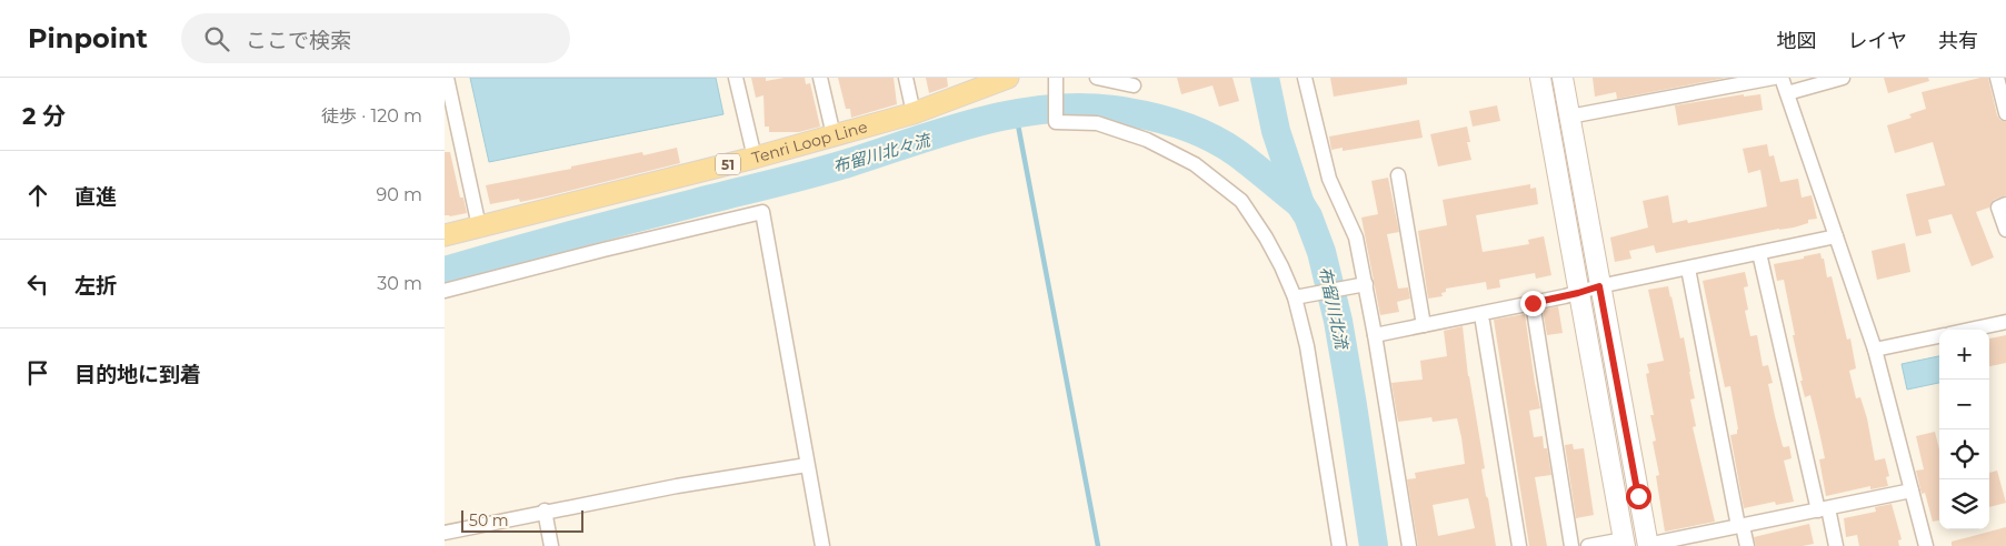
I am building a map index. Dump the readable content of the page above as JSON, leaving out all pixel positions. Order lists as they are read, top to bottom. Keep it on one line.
{"streets":{"main road":["Tenri Loop Line","51"]},"water":["布留川北々流","布留川北流"],"scale_bar":"50 m","page":{"header":"Pinpoint","search":"ここで検索","nav":["地図","レイヤ","共有"],"heading":["2 分","徒歩 · 120 m"],"list":[["直進","90 m"],["左折","30 m"],"目的地に到着"],"map_buttons":["+","−"],"scale":"50 m"}}
